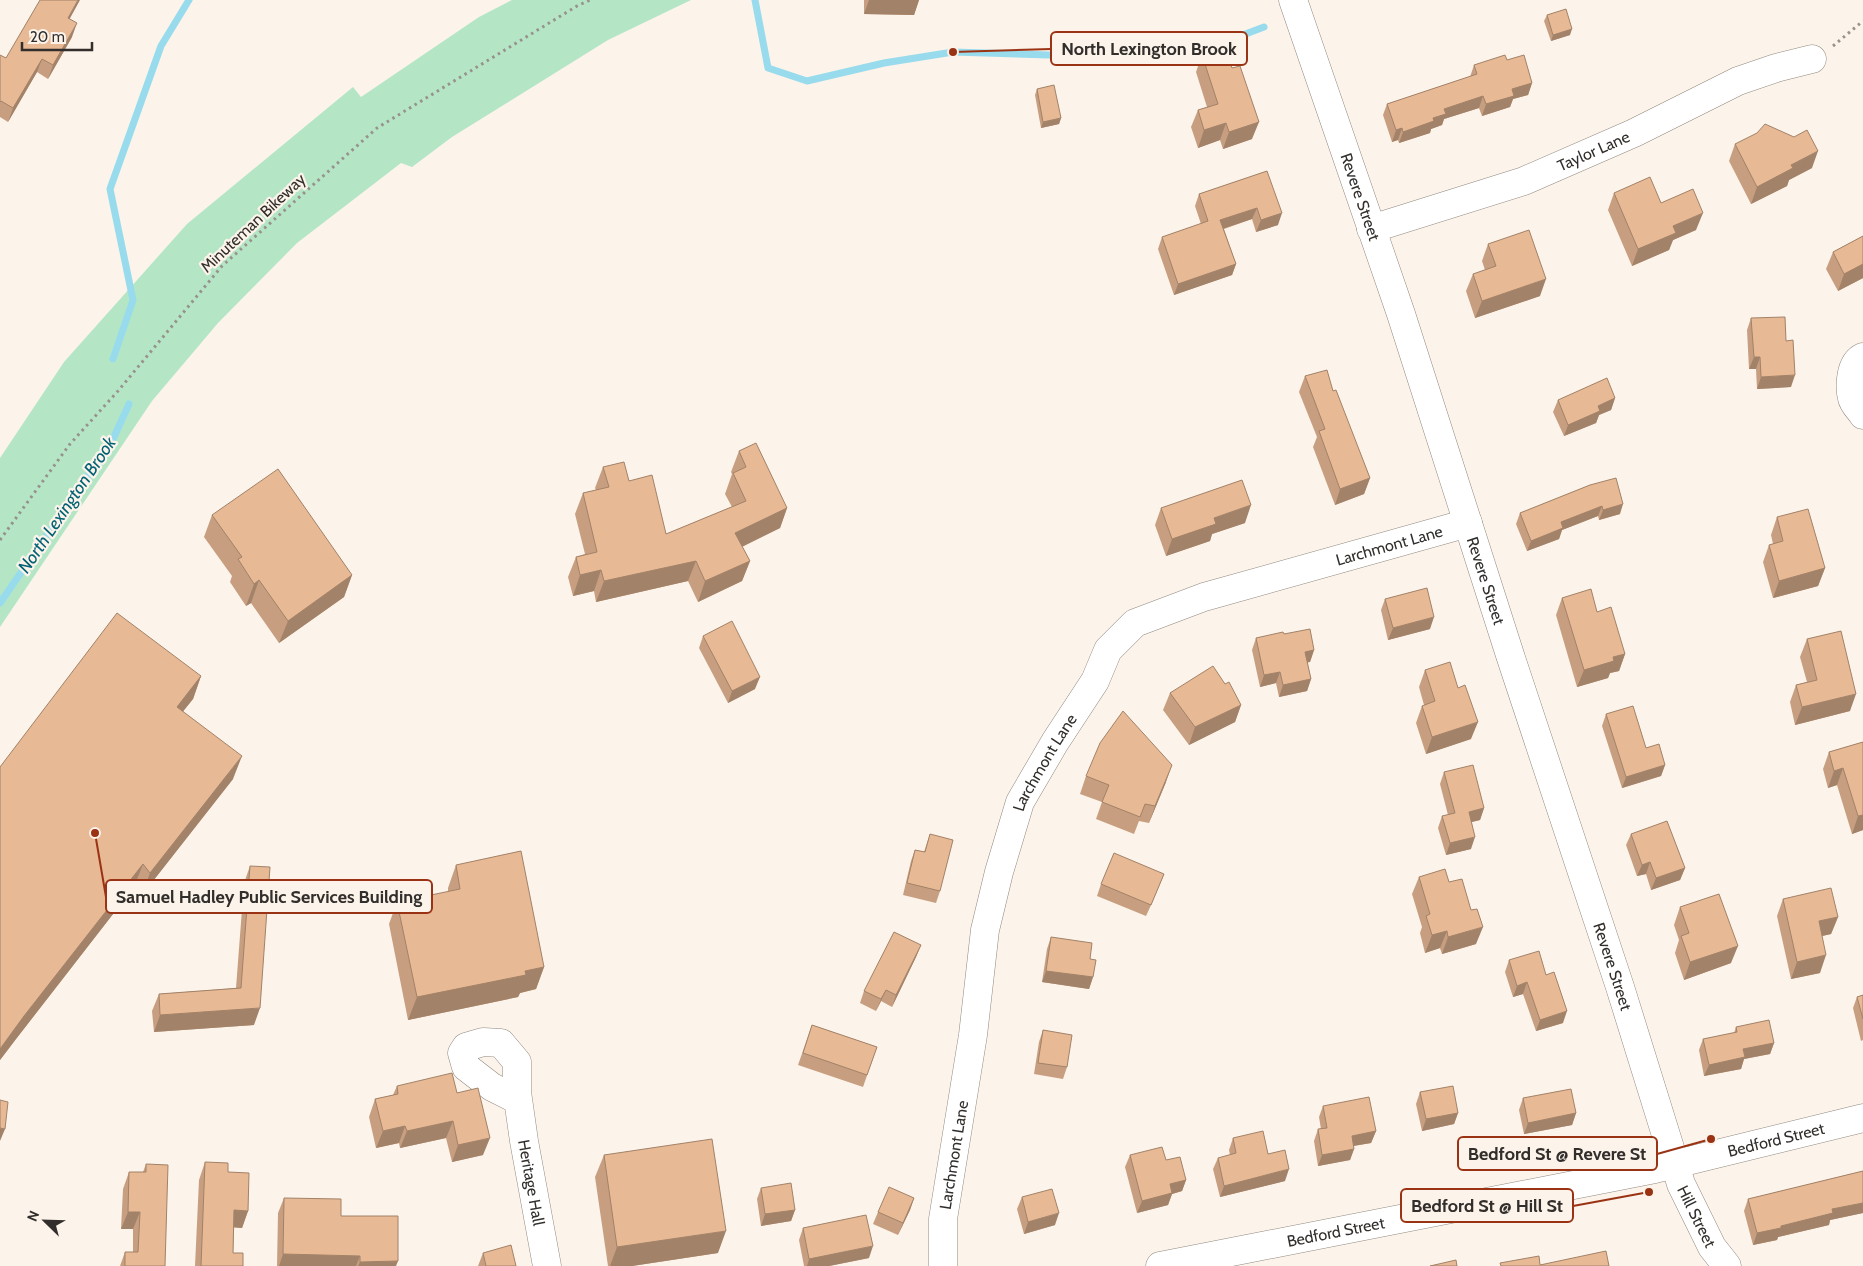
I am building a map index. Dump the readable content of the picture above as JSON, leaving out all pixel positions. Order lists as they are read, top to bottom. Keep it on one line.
{"streets":{"street":["Taylor Lane","Revere Street","Larchmont Lane","Bedford Street","Heritage Hall","Hill Street"],"path":["Minuteman Bikeway"]},"crossings":[["Taylor Lane","Revere Street"],["Revere Street","Larchmont Lane"],["Revere Street","Bedford Street"],["Revere Street","Hill Street"],["Bedford Street","Hill Street"]],"water":["North Lexington Brook"],"places":["North Lexington Brook","Samuel Hadley Public Services Building","Bedford St @ Revere St","Bedford St @ Hill St"],"scale_bar":"20 m","north":"top left"}
